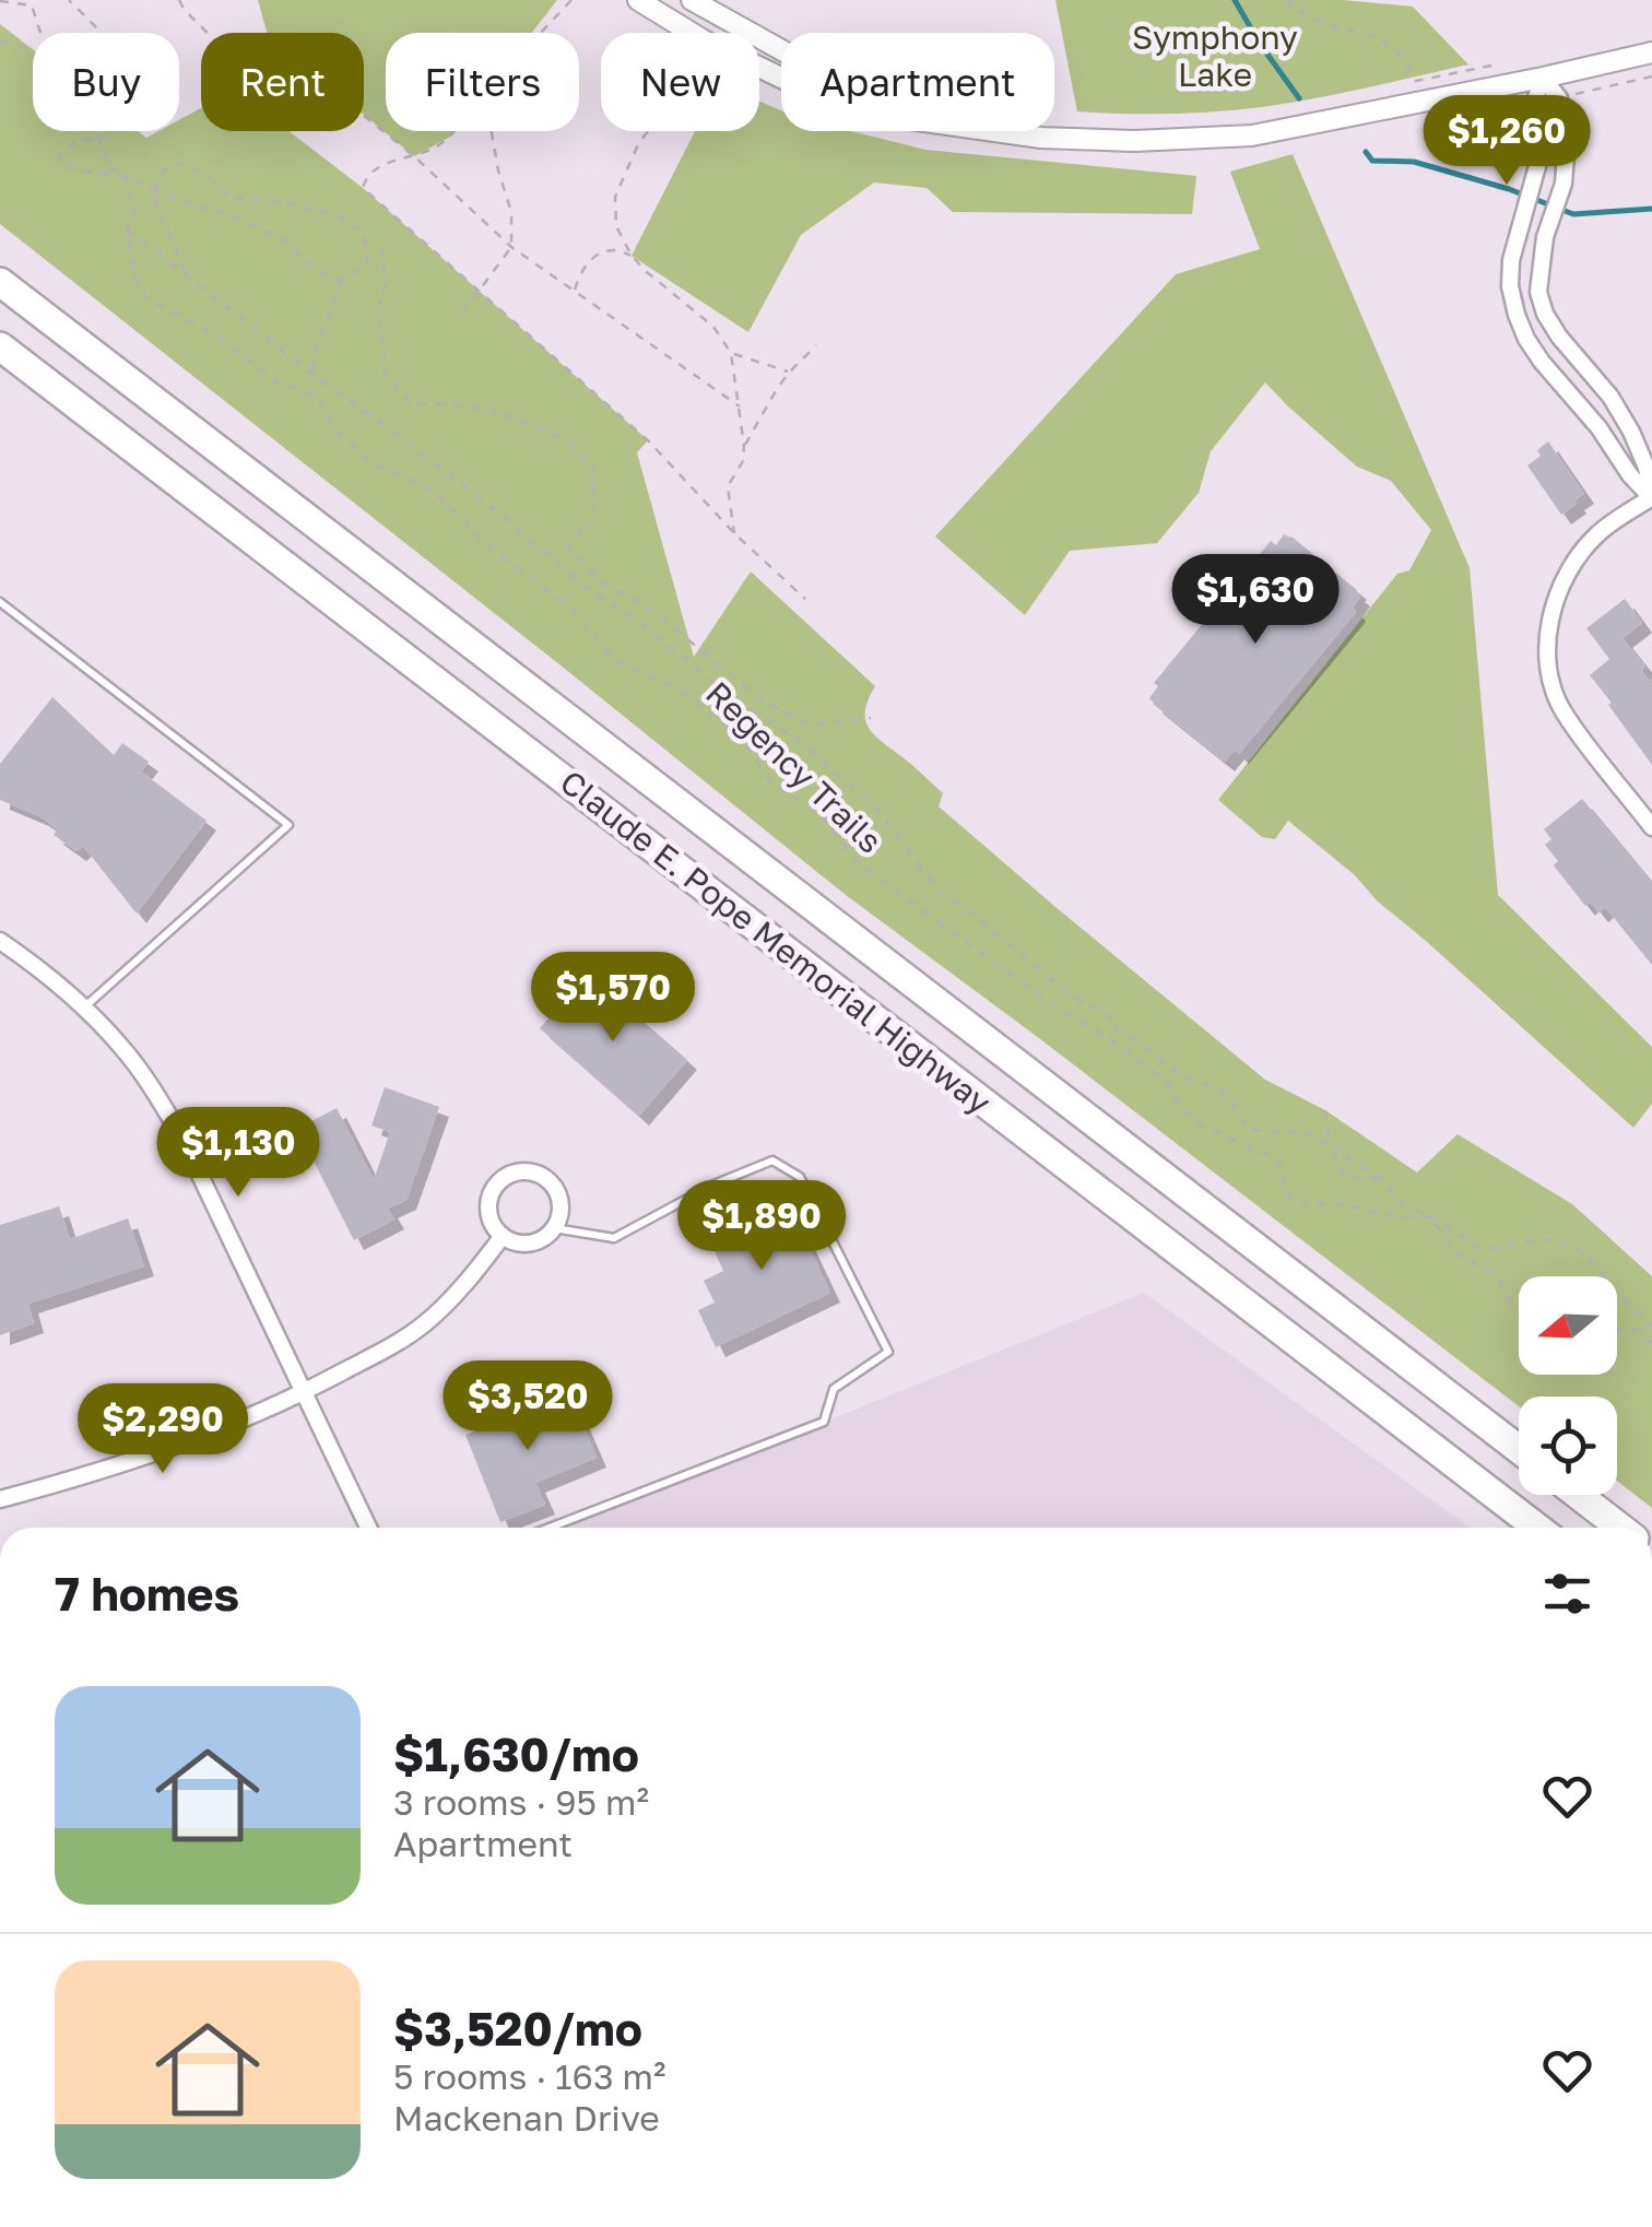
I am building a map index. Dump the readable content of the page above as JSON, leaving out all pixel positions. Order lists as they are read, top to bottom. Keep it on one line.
{"streets":{"highway":["Claude E. Pope Memorial Highway"],"path":["Regency Trails"]},"parks":["Symphony Lake"],"north":"left","page":{"chip":["Buy","Rent","Filters","New","Apartment"],"price":["$1,260","$1,630","$1,570","$1,130","$1,890","$3,520","$2,290"],"heading":"7 homes","list":[{"name":"$1,630/mo","note":"3 rooms · 95 m² · Apartment"},{"name":"$3,520/mo","note":"5 rooms · 163 m² · Mackenan Drive"}]}}
